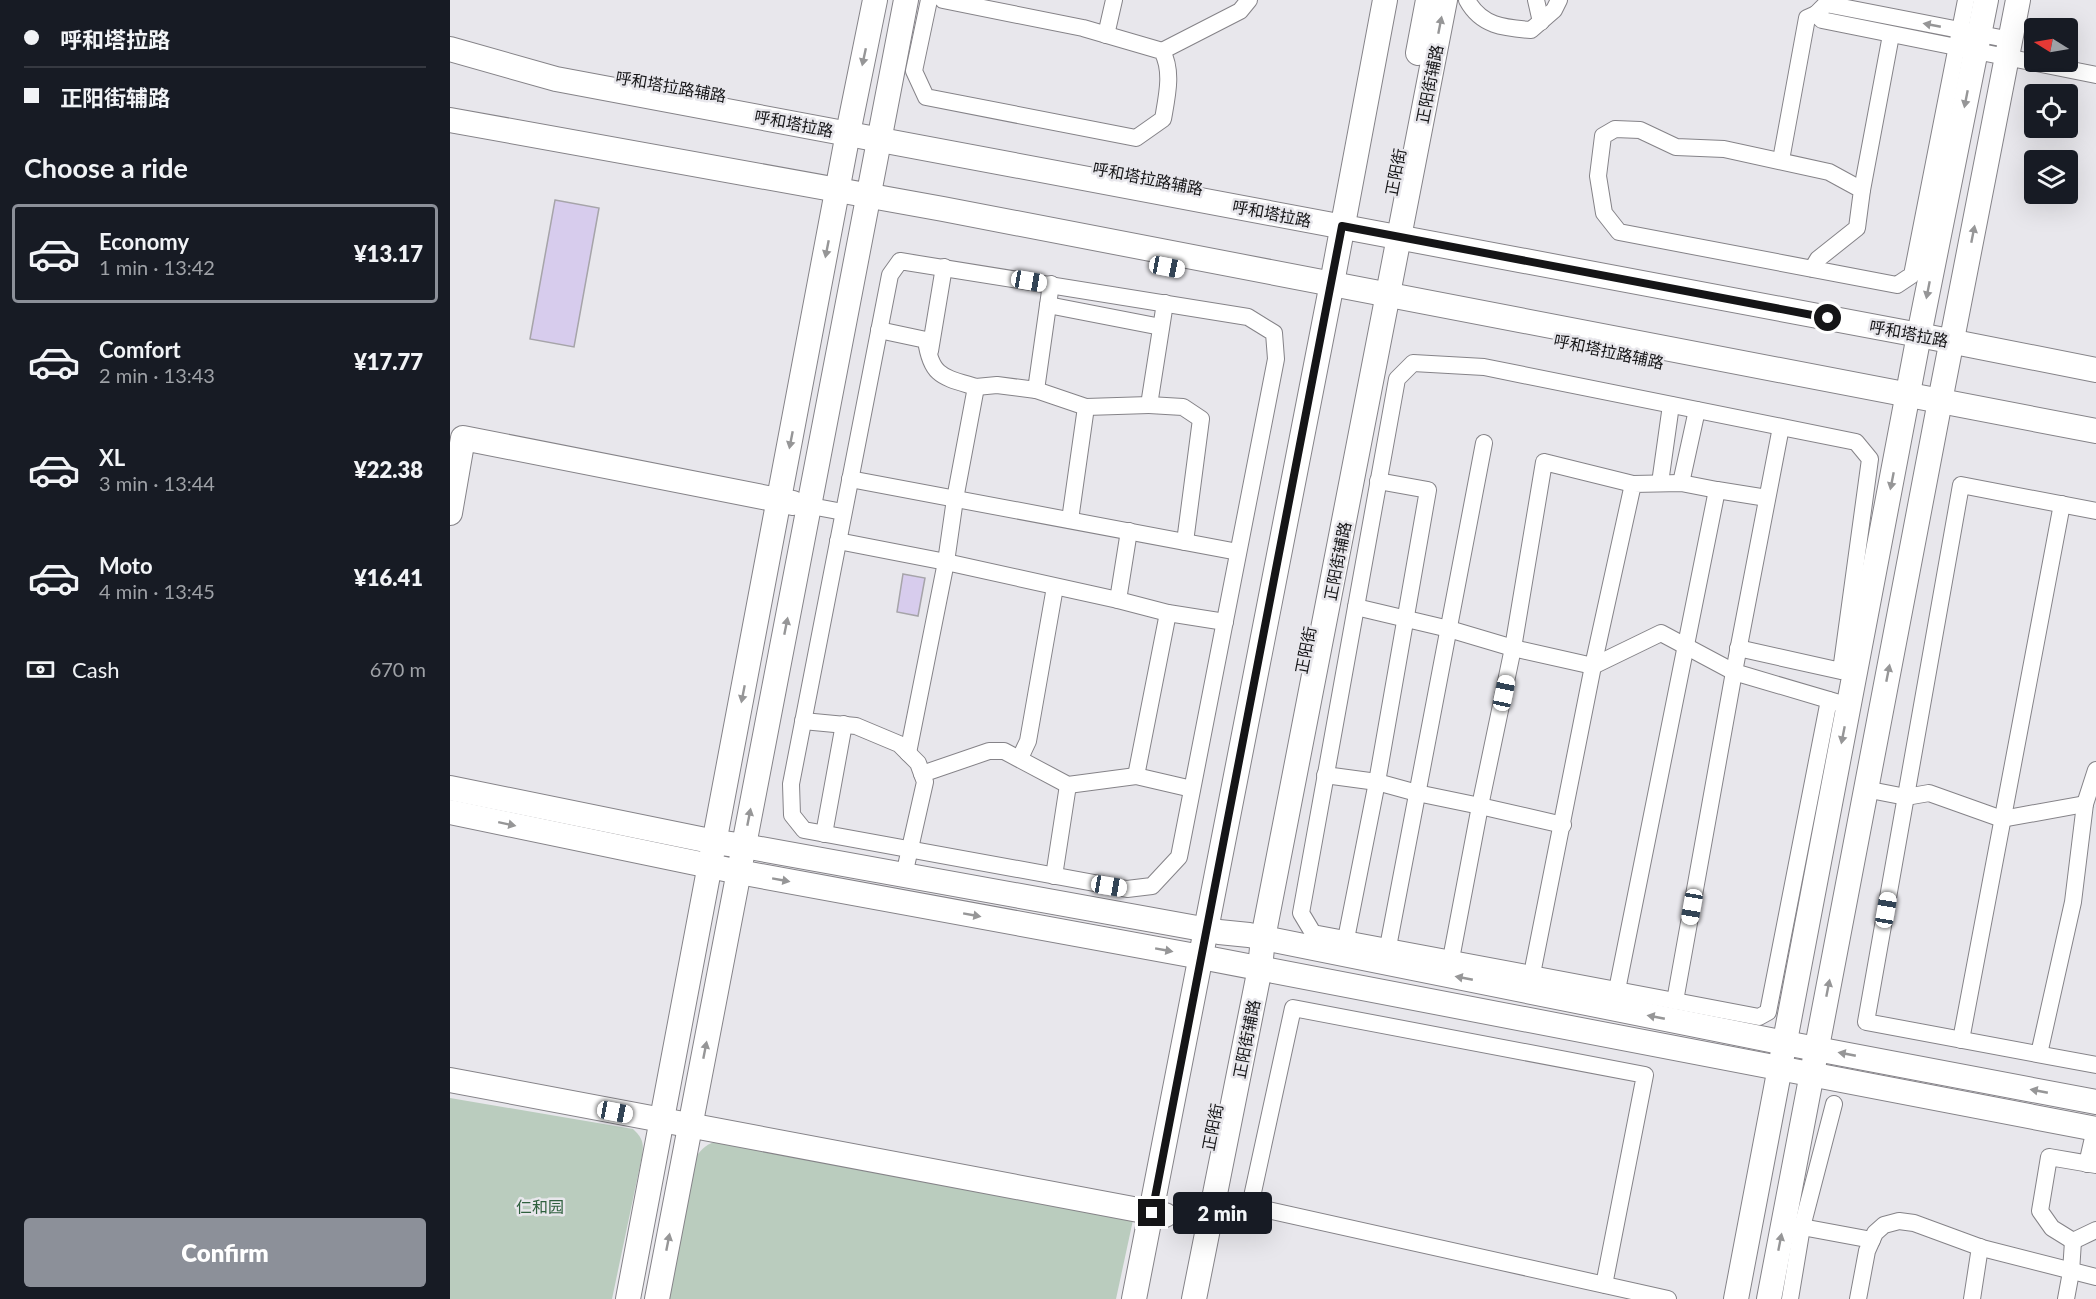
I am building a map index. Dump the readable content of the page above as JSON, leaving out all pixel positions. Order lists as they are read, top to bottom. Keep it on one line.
{"streets":{"street":["正阳街辅路","呼和塔拉路辅路","呼和塔拉路","正阳街"]},"crossings":[["正阳街辅路","呼和塔拉路"],["正阳街辅路","正阳街"],["呼和塔拉路辅路","呼和塔拉路"],["呼和塔拉路","正阳街"]],"parks":["仁和园"],"north":"left","page":{"banner":["呼和塔拉路","正阳街辅路"],"heading":"Choose a ride","list":[{"name":"Economy","note":"1 min · 13:42","value":"¥13.17"},{"name":"Comfort","note":"2 min · 13:43","value":"¥17.77"},{"name":"XL","note":"3 min · 13:44","value":"¥22.38"},{"name":"Moto","note":"4 min · 13:45","value":"¥16.41"}],"pay":["Cash","670 m"],"bubble":"2 min","buttons":"Confirm"}}
